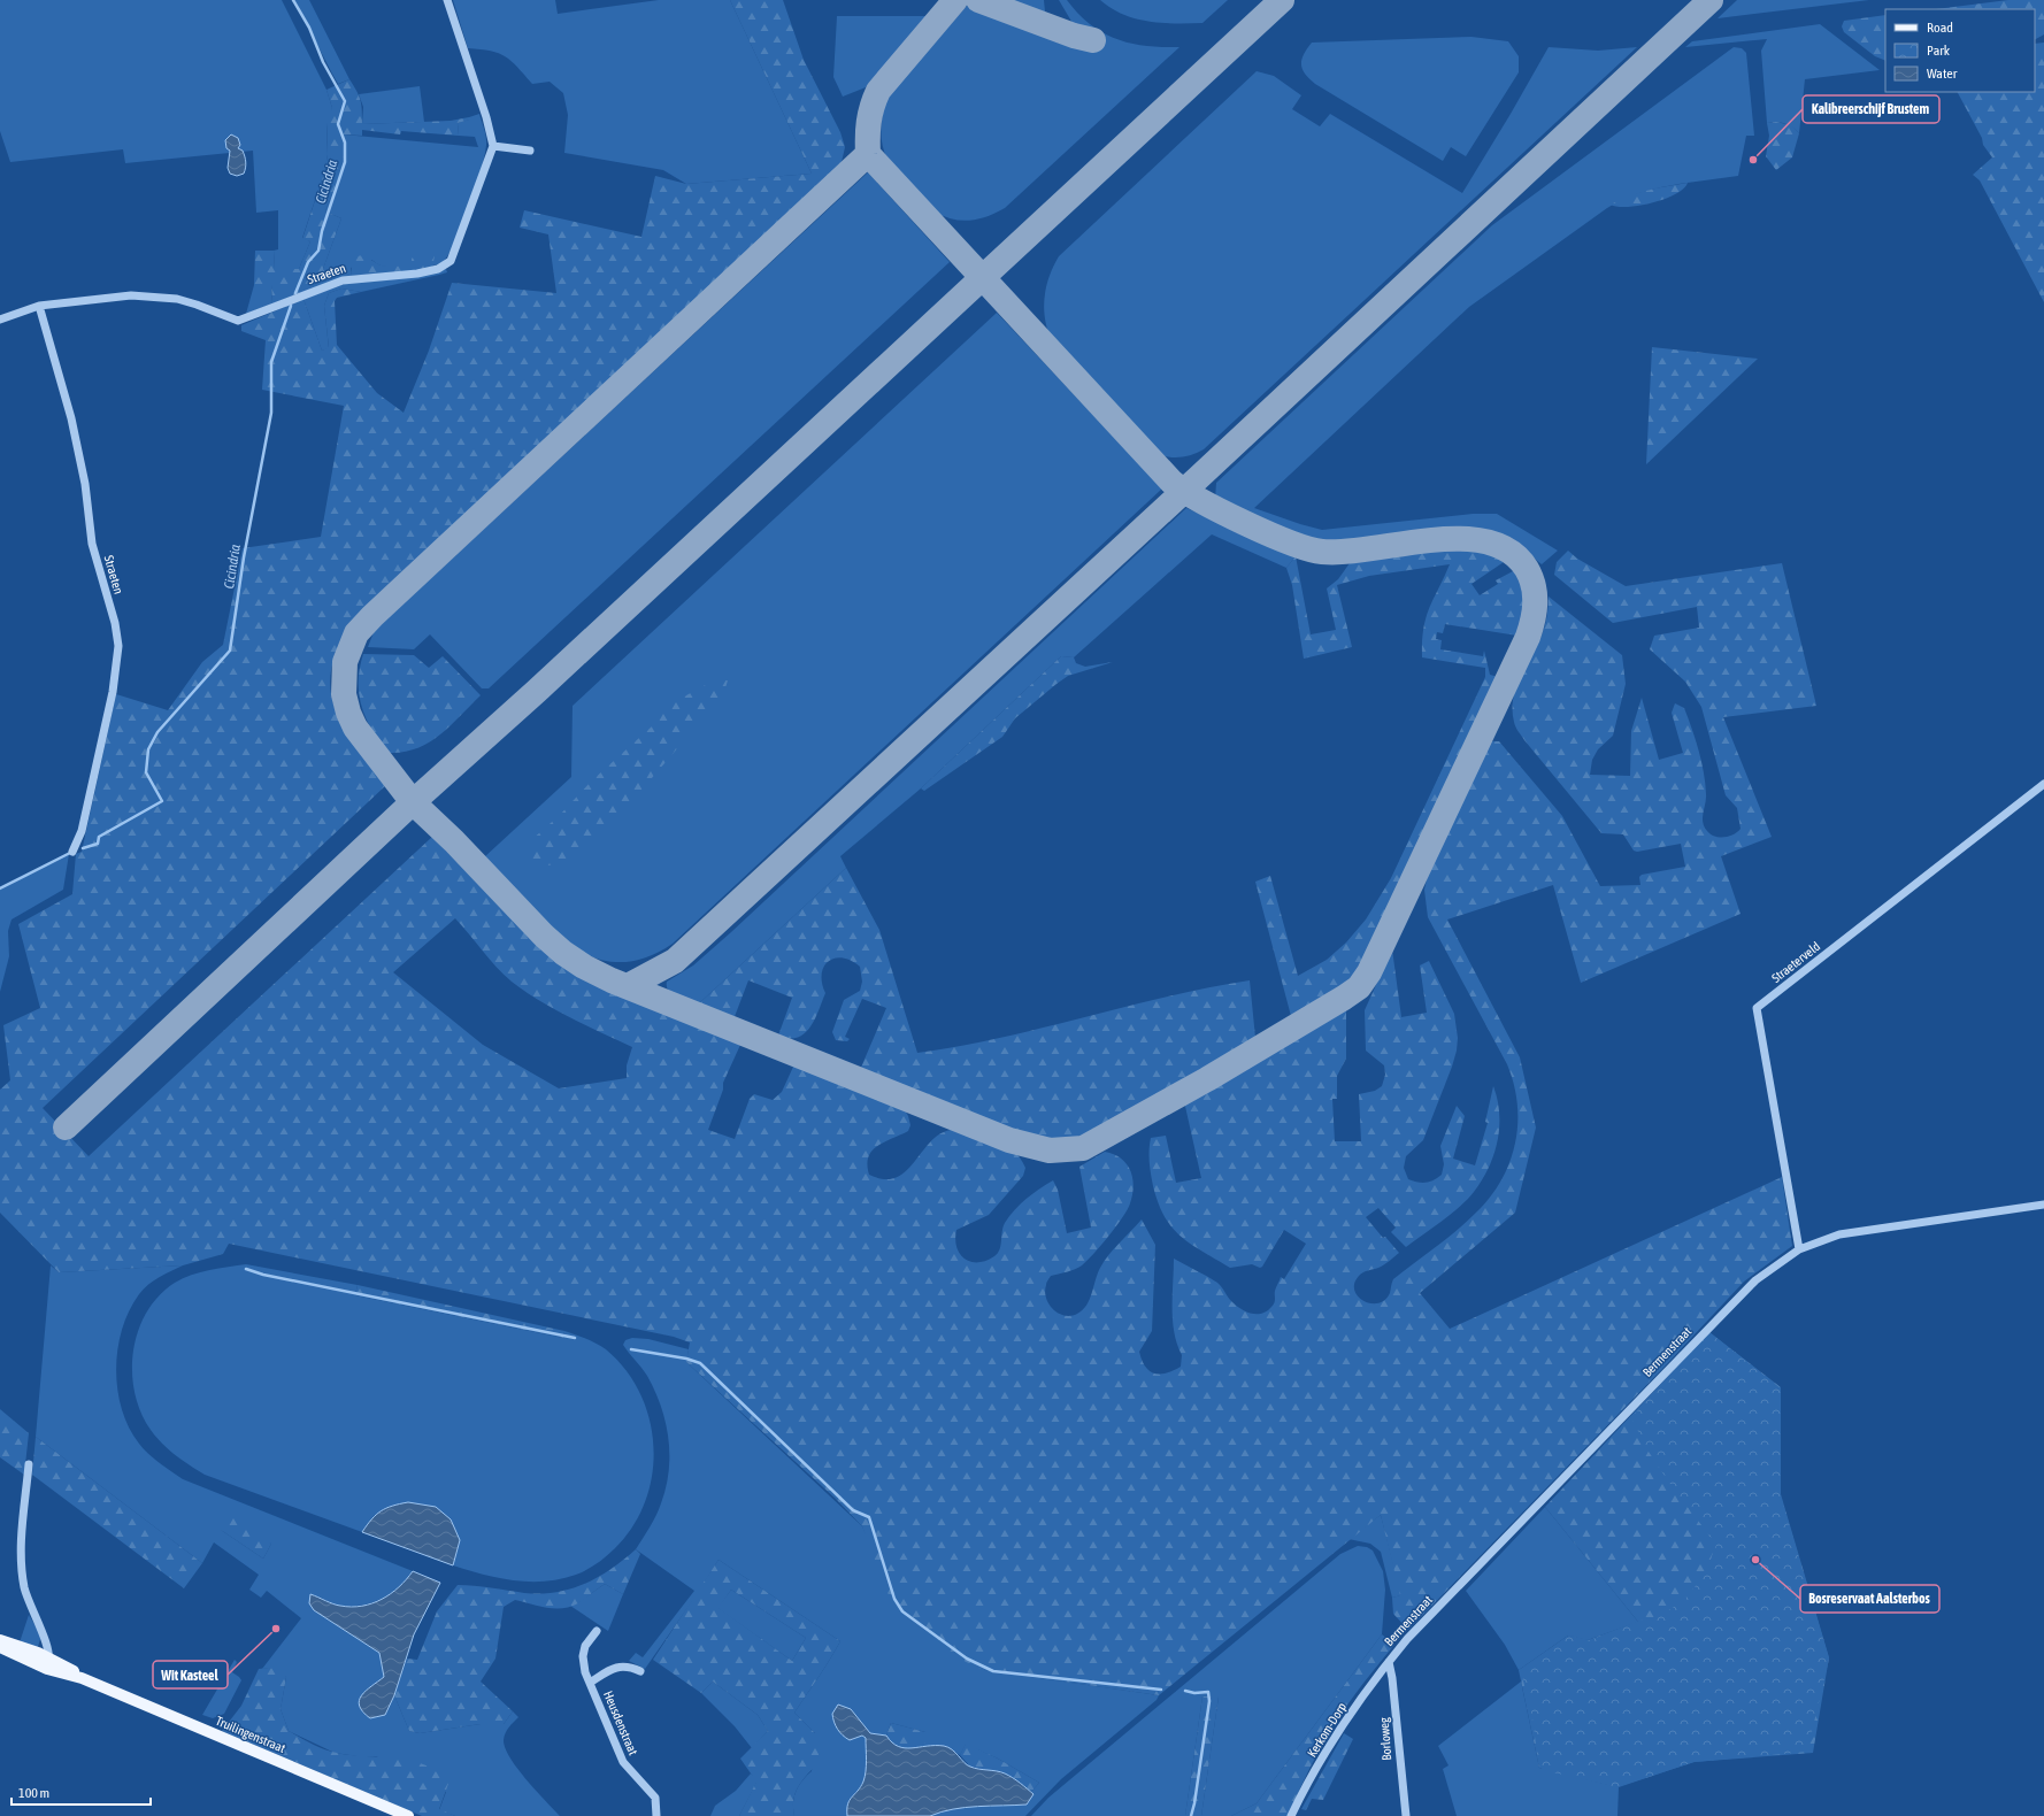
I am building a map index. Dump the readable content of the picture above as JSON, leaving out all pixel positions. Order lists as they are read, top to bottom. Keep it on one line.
{"streets":{"main road":["Truilingenstraat"],"street":["Straeten","Straeterveld","Bermenstraat","Heusdenstraat","Kerkom-Dorp","Borloweg"]},"crossings":[["Straeterveld","Bermenstraat"],["Bermenstraat","Kerkom-Dorp"],["Bermenstraat","Borloweg"],["Kerkom-Dorp","Borloweg"]],"water":["Cicindria"],"places":["Kalibreerschijf Brustem","Bosreservaat Aalsterbos","Wit Kasteel"],"legend":["Road","Park","Water"],"scale_bar":"100 m"}
